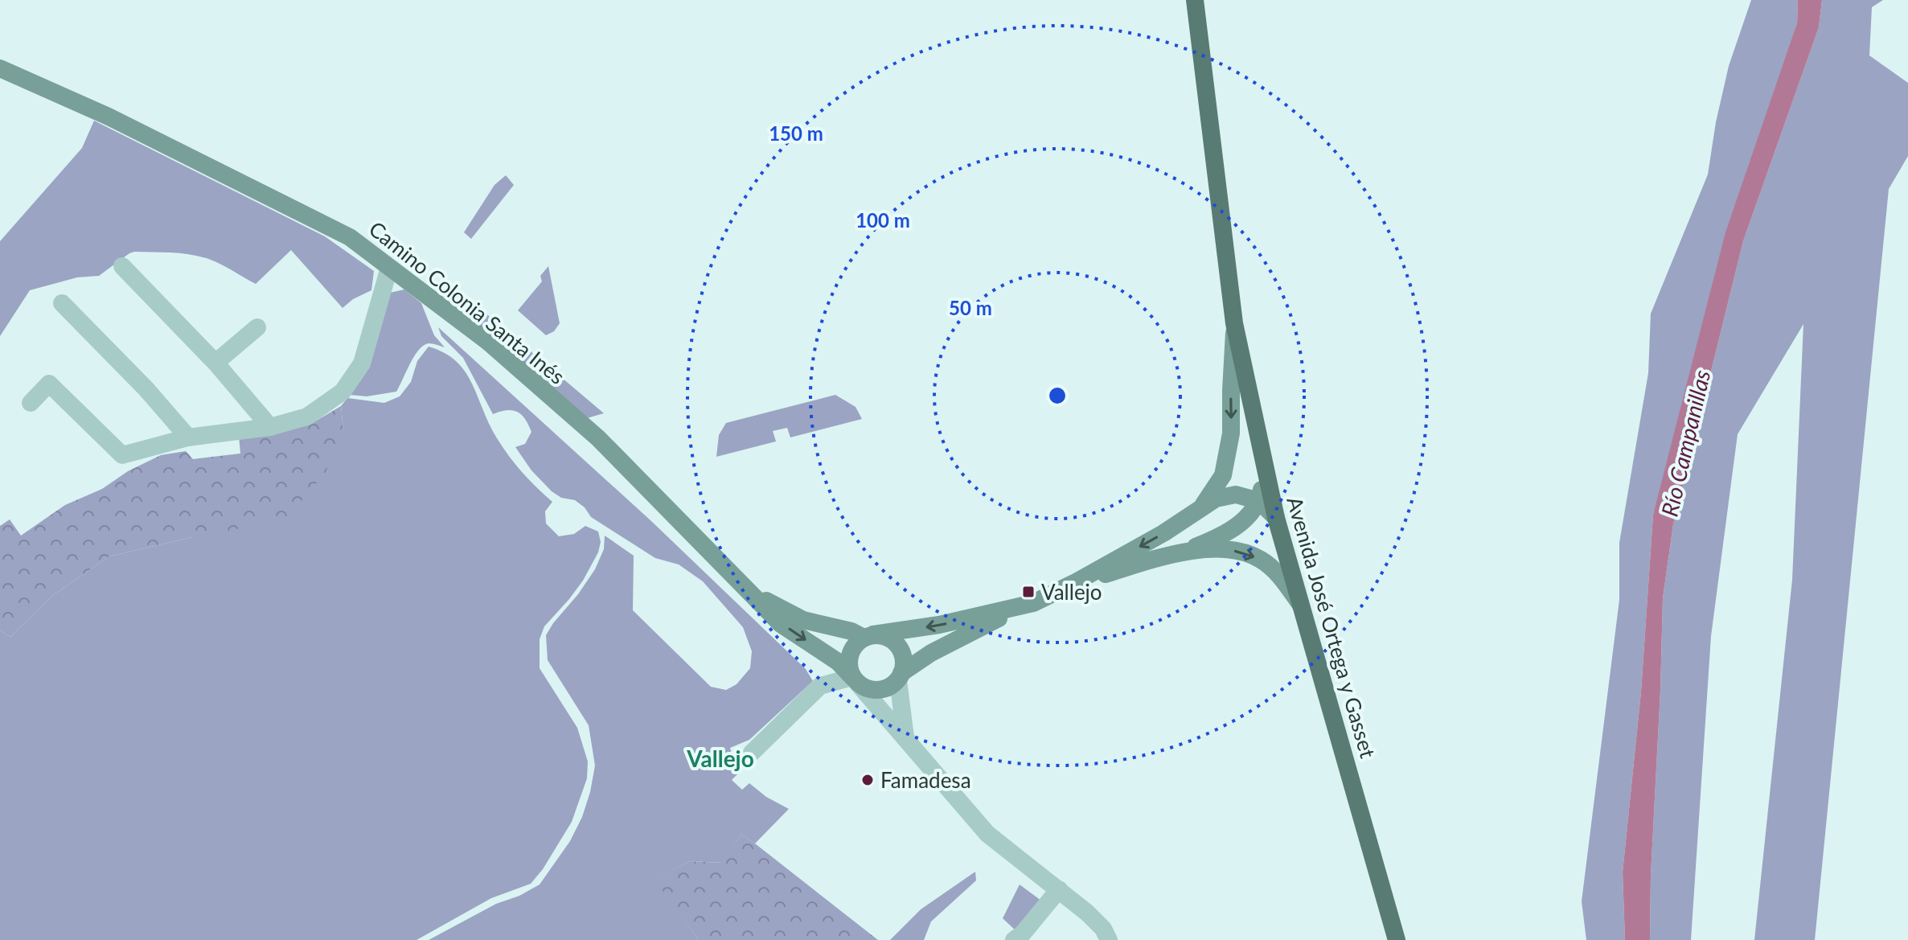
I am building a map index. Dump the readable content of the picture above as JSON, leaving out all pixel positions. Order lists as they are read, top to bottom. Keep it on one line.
{"streets":{"main road":["Camino Colonia Santa Inés","Avenida José Ortega y Gasset"]},"crossings":[["Camino Colonia Santa Inés","Avenida José Ortega y Gasset"]],"districts":["Vallejo"],"water":["Río Campanillas"],"places":{"transit":["Vallejo"],"other":["Famadesa"]},"rings":["150 m","100 m","50 m"]}
